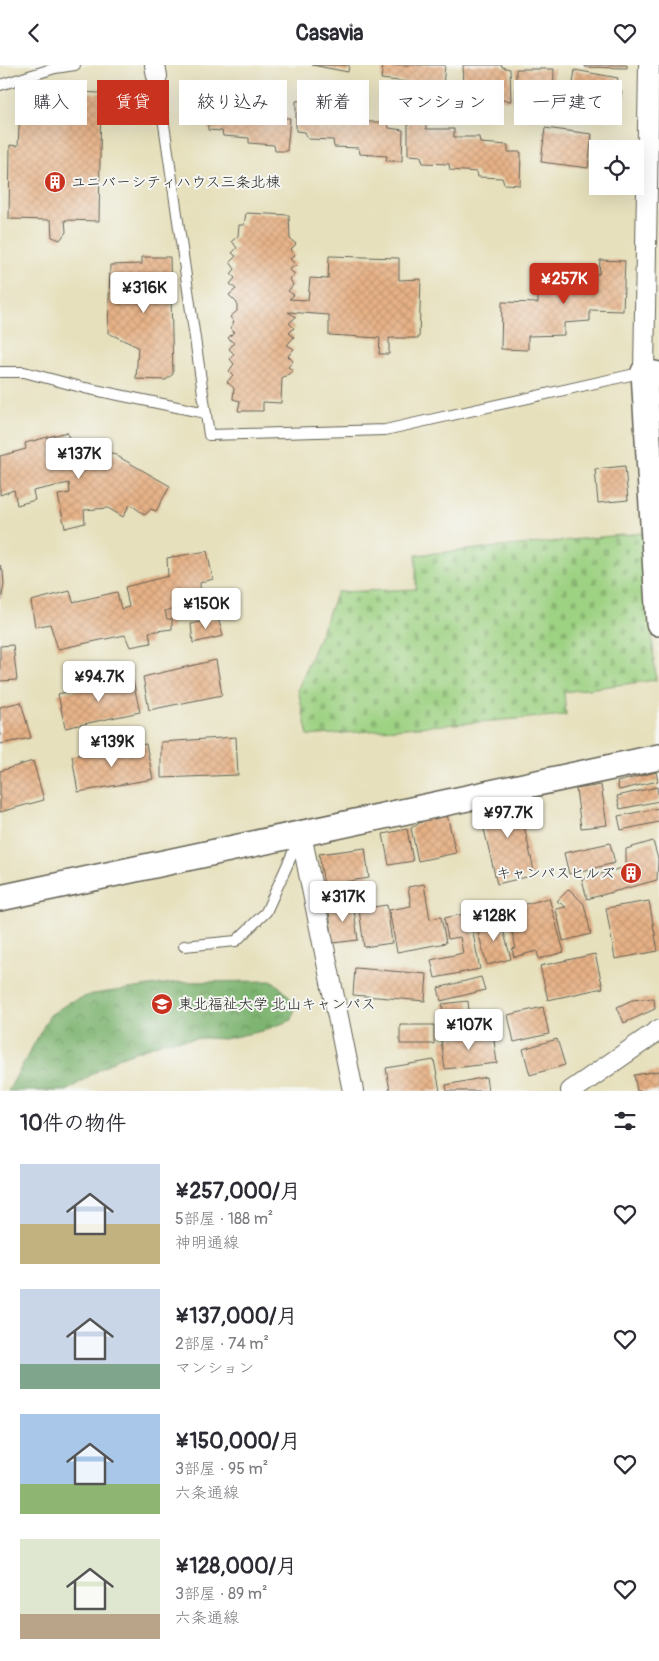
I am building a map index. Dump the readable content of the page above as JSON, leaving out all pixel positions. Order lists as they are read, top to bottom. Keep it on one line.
{"places":{"building":["ユニバーシティハウス三条北棟","キャンパスヒルズ"],"school or university":["東北福祉大学 北山キャンパス"]},"page":{"header":"Casavia","chip":["購入","賃貸","絞り込み","新着","マンション","一戸建て"],"price":["¥257K","¥316K","¥137K","¥150K","¥94.7K","¥139K","¥97.7K","¥317K","¥128K","¥107K"],"heading":"10件の物件","list":[{"name":"¥257,000/月","note":"5部屋 · 188 m² · 神明通線"},{"name":"¥137,000/月","note":"2部屋 · 74 m² · マンション"},{"name":"¥150,000/月","note":"3部屋 · 95 m² · 六条通線"},{"name":"¥128,000/月","note":"3部屋 · 89 m² · 六条通線"}]}}
